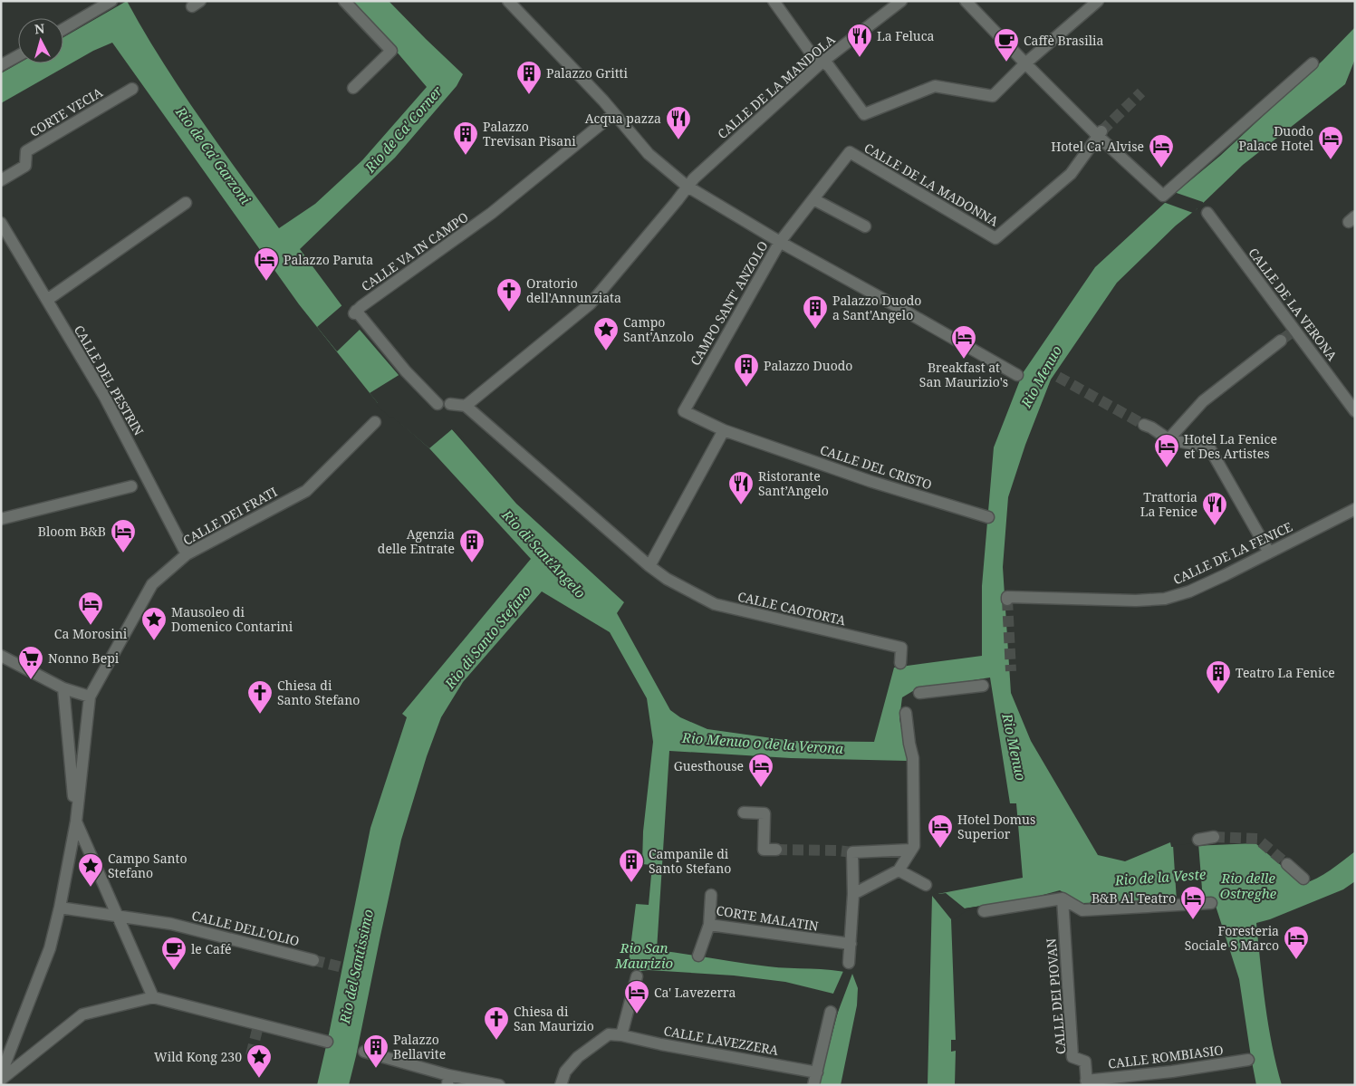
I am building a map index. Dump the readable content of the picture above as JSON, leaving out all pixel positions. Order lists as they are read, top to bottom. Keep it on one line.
{"streets":{"street":["CALLE DE LA MANDOLA","CORTE VECIA","CALLE DE LA MADONNA","CALLE VA IN CAMPO","CAMPO SANT' ANZOLO","CALLE DE LA VERONA","CALLE DEL PESTRIN","CALLE DEL CRISTO","CALLE DEI FRATI","CALLE DE LA FENICE","CALLE CAOTORTA","CORTE MALATIN","CALLE DELL'OLIO","CALLE DEI PIOVAN","CALLE LAVEZZERA","CALLE ROMBIASIO"]},"crossings":[["CALLE DE LA MANDOLA","CAMPO SANT' ANZOLO"],["CALLE DE LA MADONNA","CAMPO SANT' ANZOLO"],["CALLE VA IN CAMPO","CAMPO SANT' ANZOLO"],["CAMPO SANT' ANZOLO","CALLE DEL CRISTO"],["CALLE DEL PESTRIN","CALLE DEI FRATI"],["CALLE DEI PIOVAN","CALLE ROMBIASIO"]],"water":["Rio de Ca' Corner","Rio de Ca' Garzoni","Rio Menuo","Rio di Sant'Angelo","Rio di Santo Stefano","Rio Menuo o de la Verona","Rio de la Veste","Rio delle Ostreghe","Rio San Maurizio","Rio del Santissimo"],"places":{"restaurant":["La Feluca","Acqua pazza","Ristorante Sant’Angelo","Trattoria La Fenice"],"cafe":["Caffè Brasilia","le Café"],"building":["Palazzo Gritti","Palazzo Trevisan Pisani","Palazzo Duodo a Sant'Angelo","Palazzo Duodo","Agenzia delle Entrate","Teatro La Fenice","Campanile di Santo Stefano","Palazzo Bellavite"],"hotel":["Duodo Palace Hotel","Hotel Ca' Alvise","Palazzo Paruta","Breakfast at San Maurizio's","Hotel La Fenice et Des Artistes","Bloom B&B","Ca Morosini","Guesthouse","Hotel Domus Superior","B&B Al Teatro","Foresteria Sociale S Marco","Ca' Lavezerra"],"church":["Oratorio dell'Annunziata","Chiesa di Santo Stefano","Chiesa di San Maurizio"],"place":["Campo Sant'Anzolo","Mausoleo di Domenico Contarini","Campo Santo Stefano","Wild Kong 230"],"supermarket":["Nonno Bepi"]},"north":"top"}
